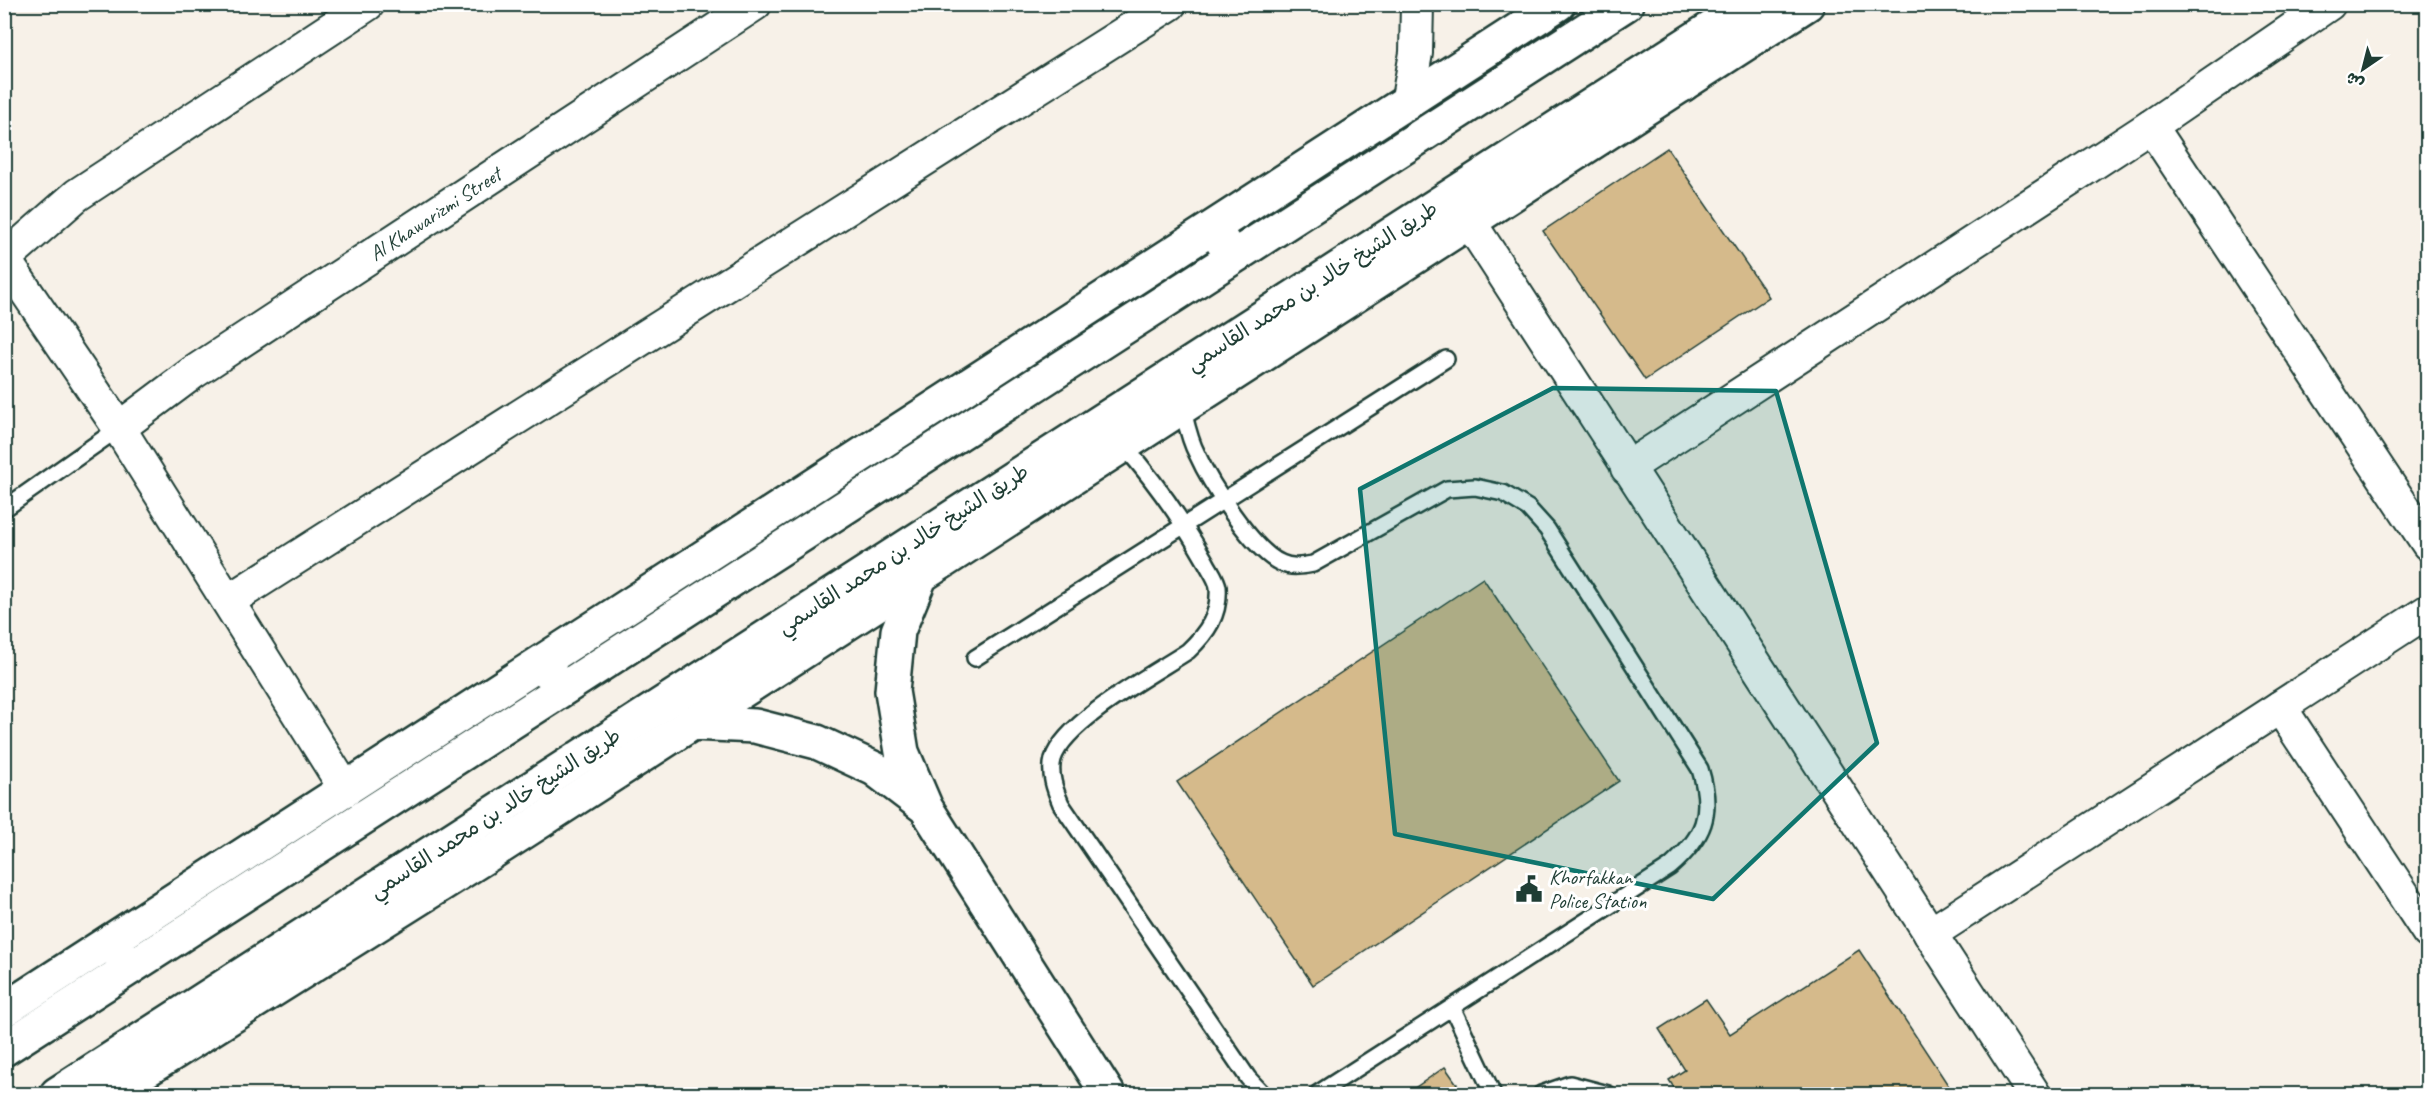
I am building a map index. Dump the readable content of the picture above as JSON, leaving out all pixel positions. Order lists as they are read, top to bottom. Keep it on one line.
{"streets":{"main road":["طريق الشيخ خالد بن محمد القاسمي"],"street":["Al Khawarizmi Street"]},"places":{"public building":["Khorfakkan Police Station"]},"north":"bottom left"}
